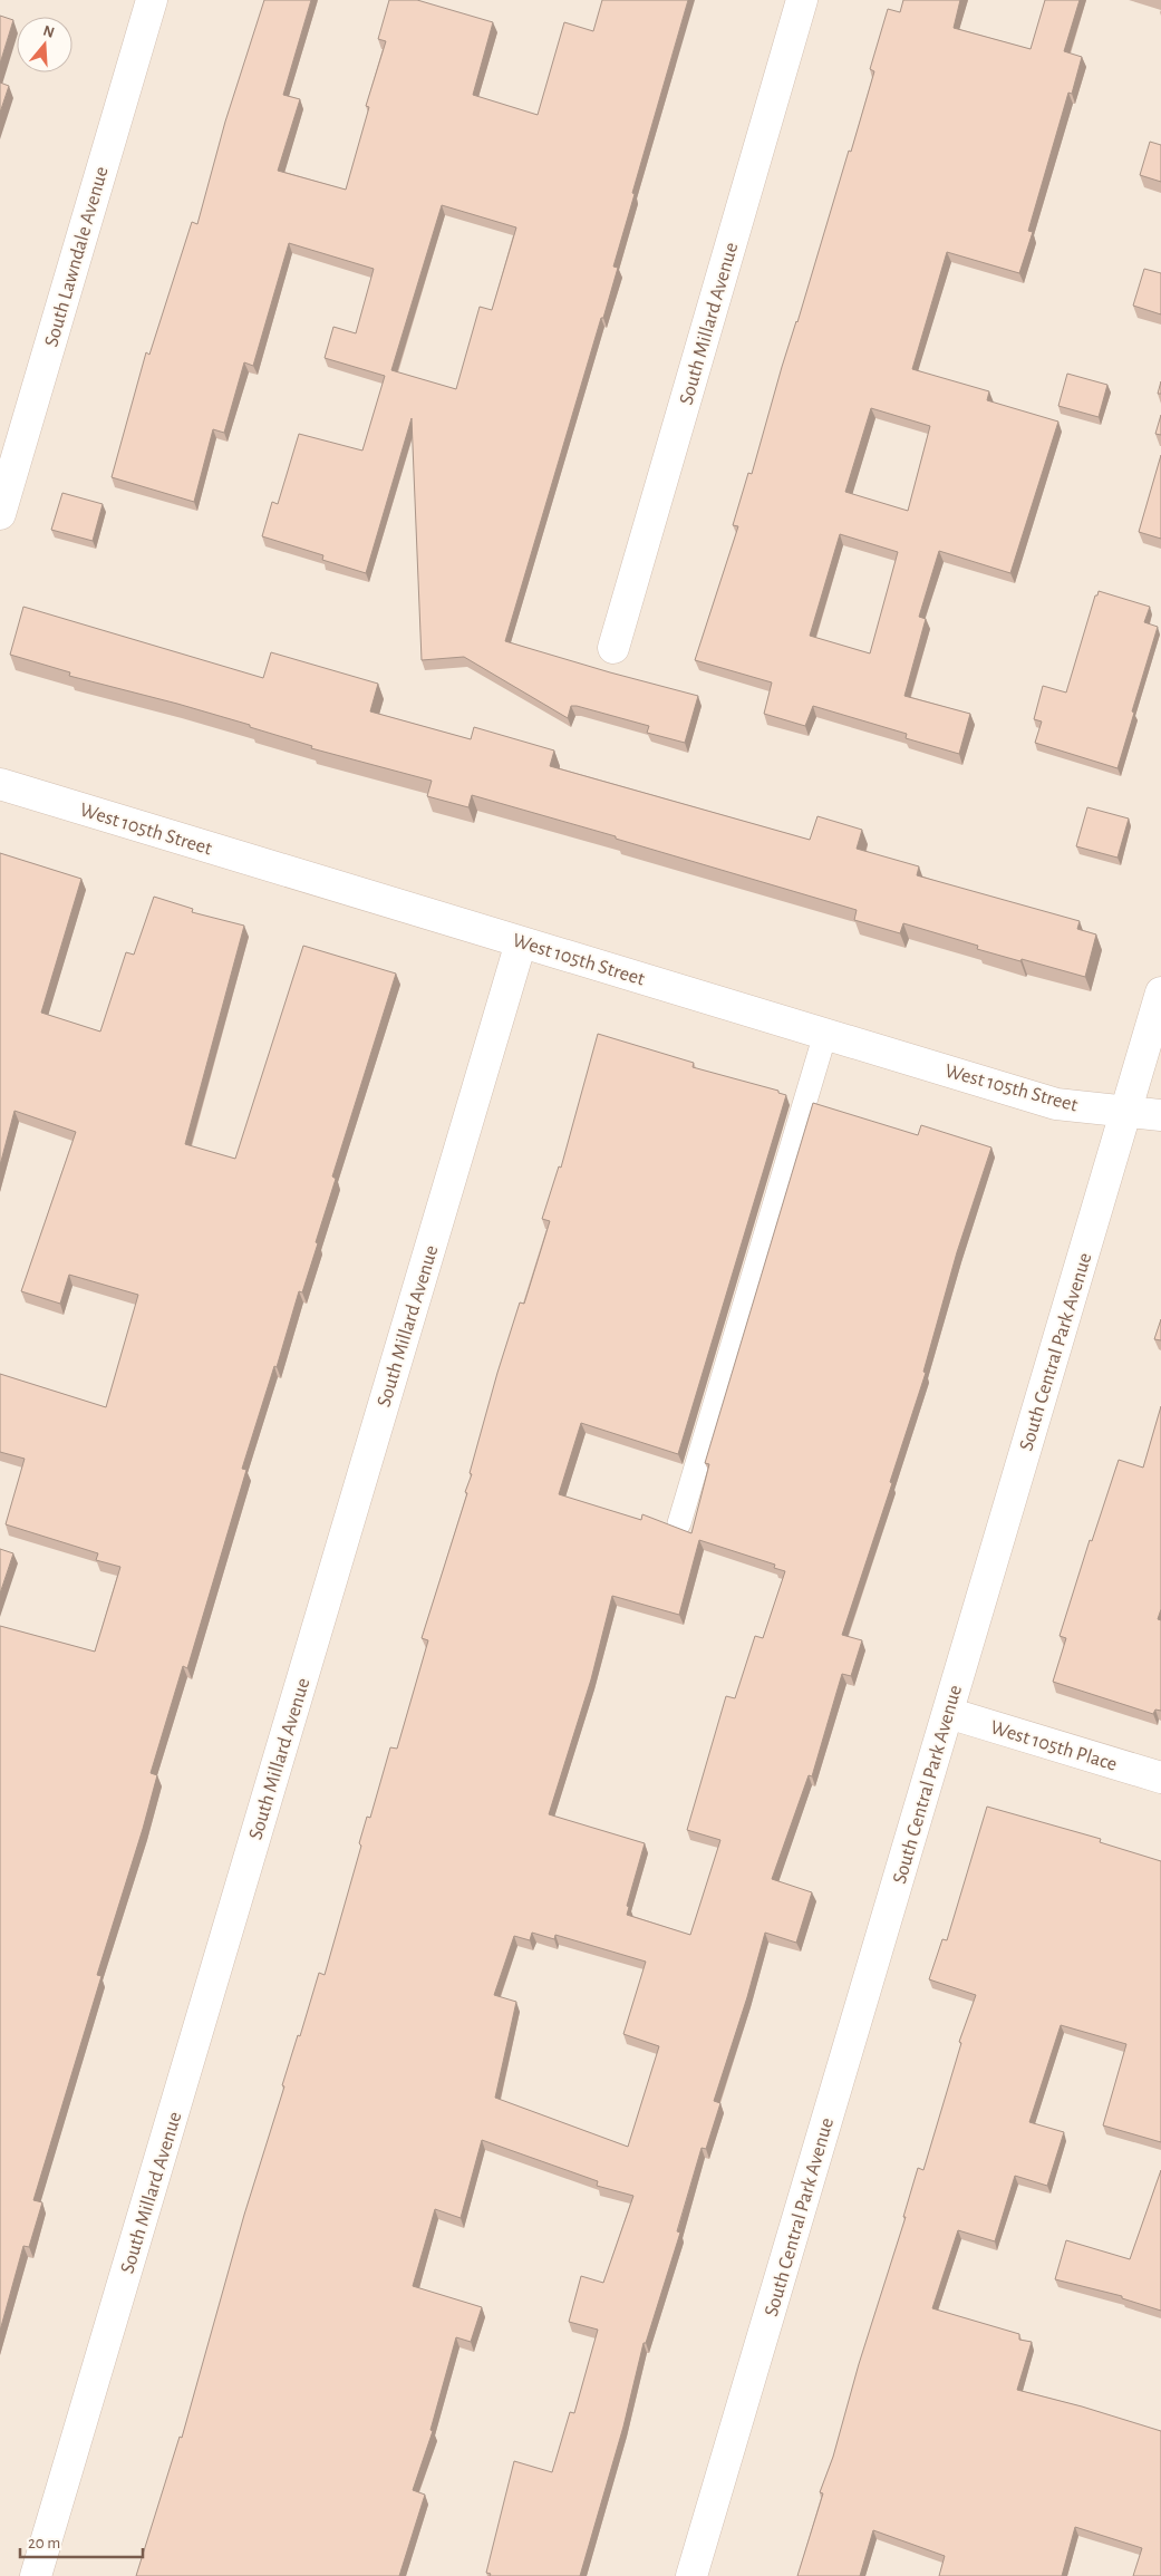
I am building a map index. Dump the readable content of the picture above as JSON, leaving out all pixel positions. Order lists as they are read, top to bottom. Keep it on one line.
{"streets":{"street":["South Lawndale Avenue","South Millard Avenue","West 105th Street","South Central Park Avenue","West 105th Place"]},"crossings":[["South Millard Avenue","West 105th Street"],["West 105th Street","South Central Park Avenue"],["South Central Park Avenue","West 105th Place"]],"scale_bar":"20 m","north":"top"}
